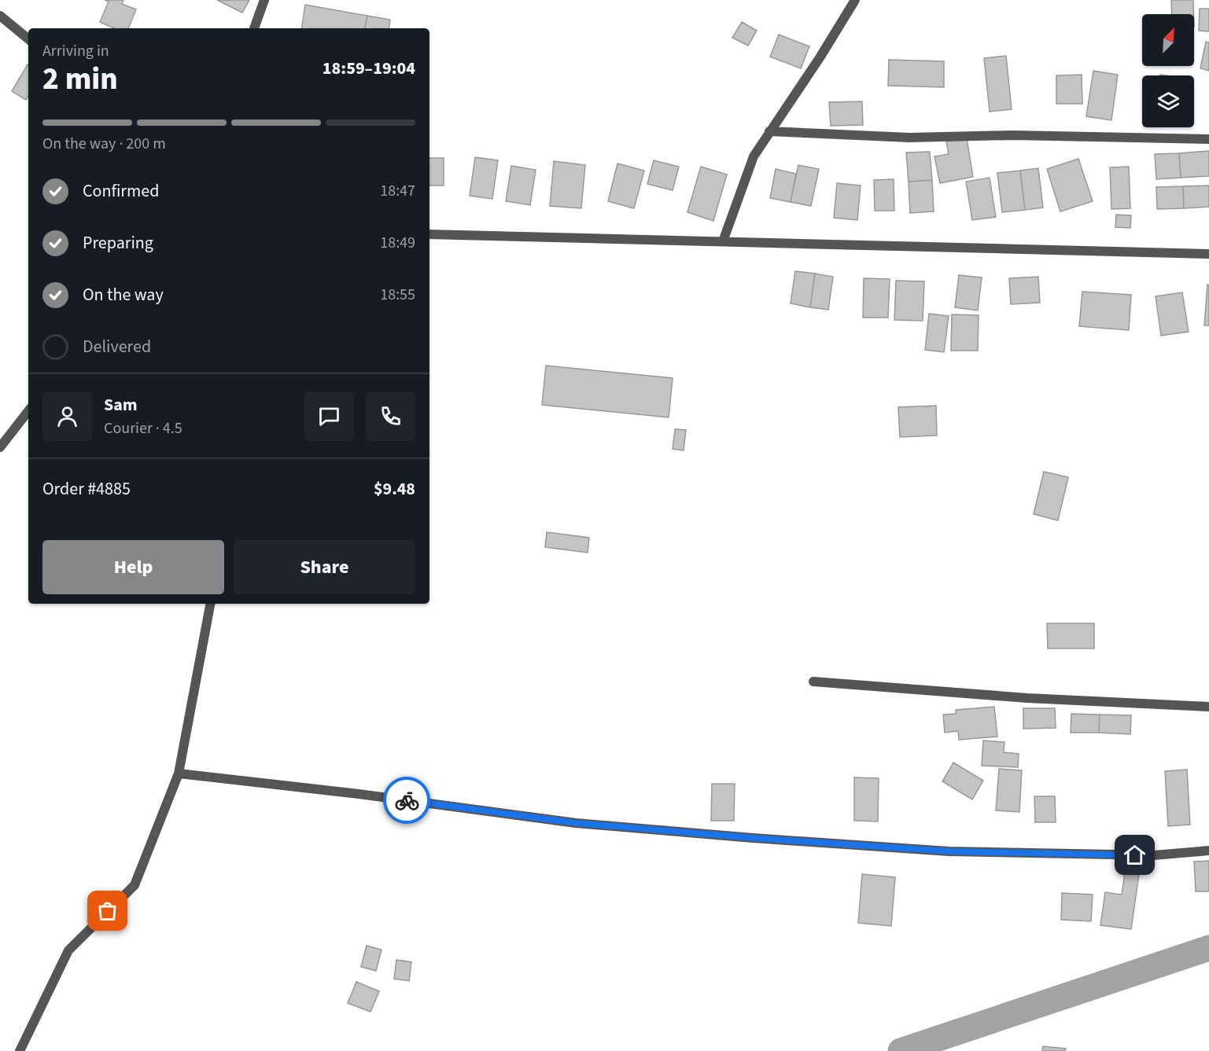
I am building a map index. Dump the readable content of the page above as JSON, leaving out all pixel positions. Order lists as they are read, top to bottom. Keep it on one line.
{"north":"top right","page":{"heading":["2 min","Arriving in","18:59–19:04"],"panel":["Sam","Courier · 4.5","Order #4885","$9.48"],"bar":"On the way · 200 m","list":[["Confirmed","18:47"],["Preparing","18:49"],["On the way","18:55"],"Delivered"],"buttons":["Help","Share"]}}
